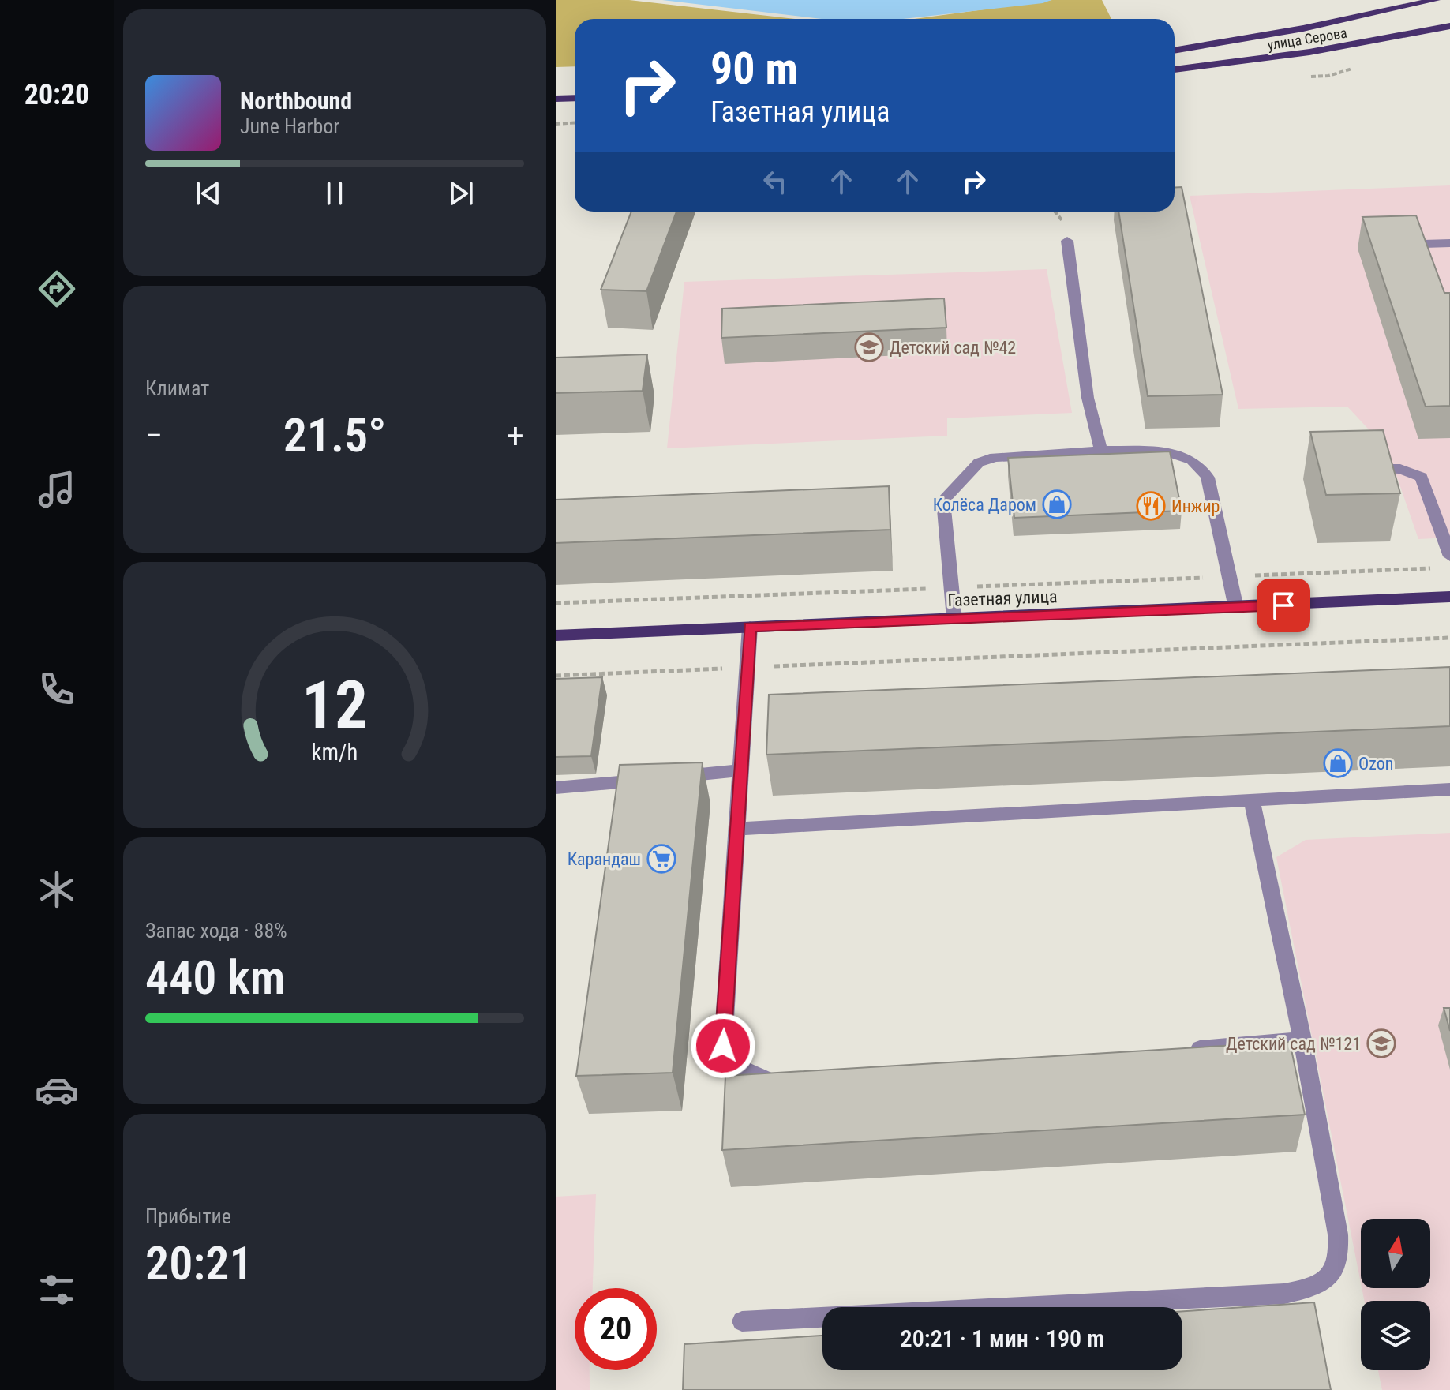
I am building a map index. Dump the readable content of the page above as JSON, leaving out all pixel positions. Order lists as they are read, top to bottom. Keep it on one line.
{"streets":{"main road":["улица Серова","Газетная улица"]},"places":{"school or university":["Детский сад №42","Детский сад №121"],"shop":["Колёса Даром","Ozon"],"restaurant":["Инжир"],"supermarket":["Карандаш"]},"north":"top","page":{"tabs":"20:20","turn":["90 m","Газетная улица"],"song":["Northbound","June Harbor"],"tile":["Климат",["Запас хода · 88%","440 km"],["Прибытие","20:21"]],"heat":["−","21.5°","+"],"limit":"20","trip":"20:21 · 1 мин · 190 m","gauge":["12","km/h"]}}
